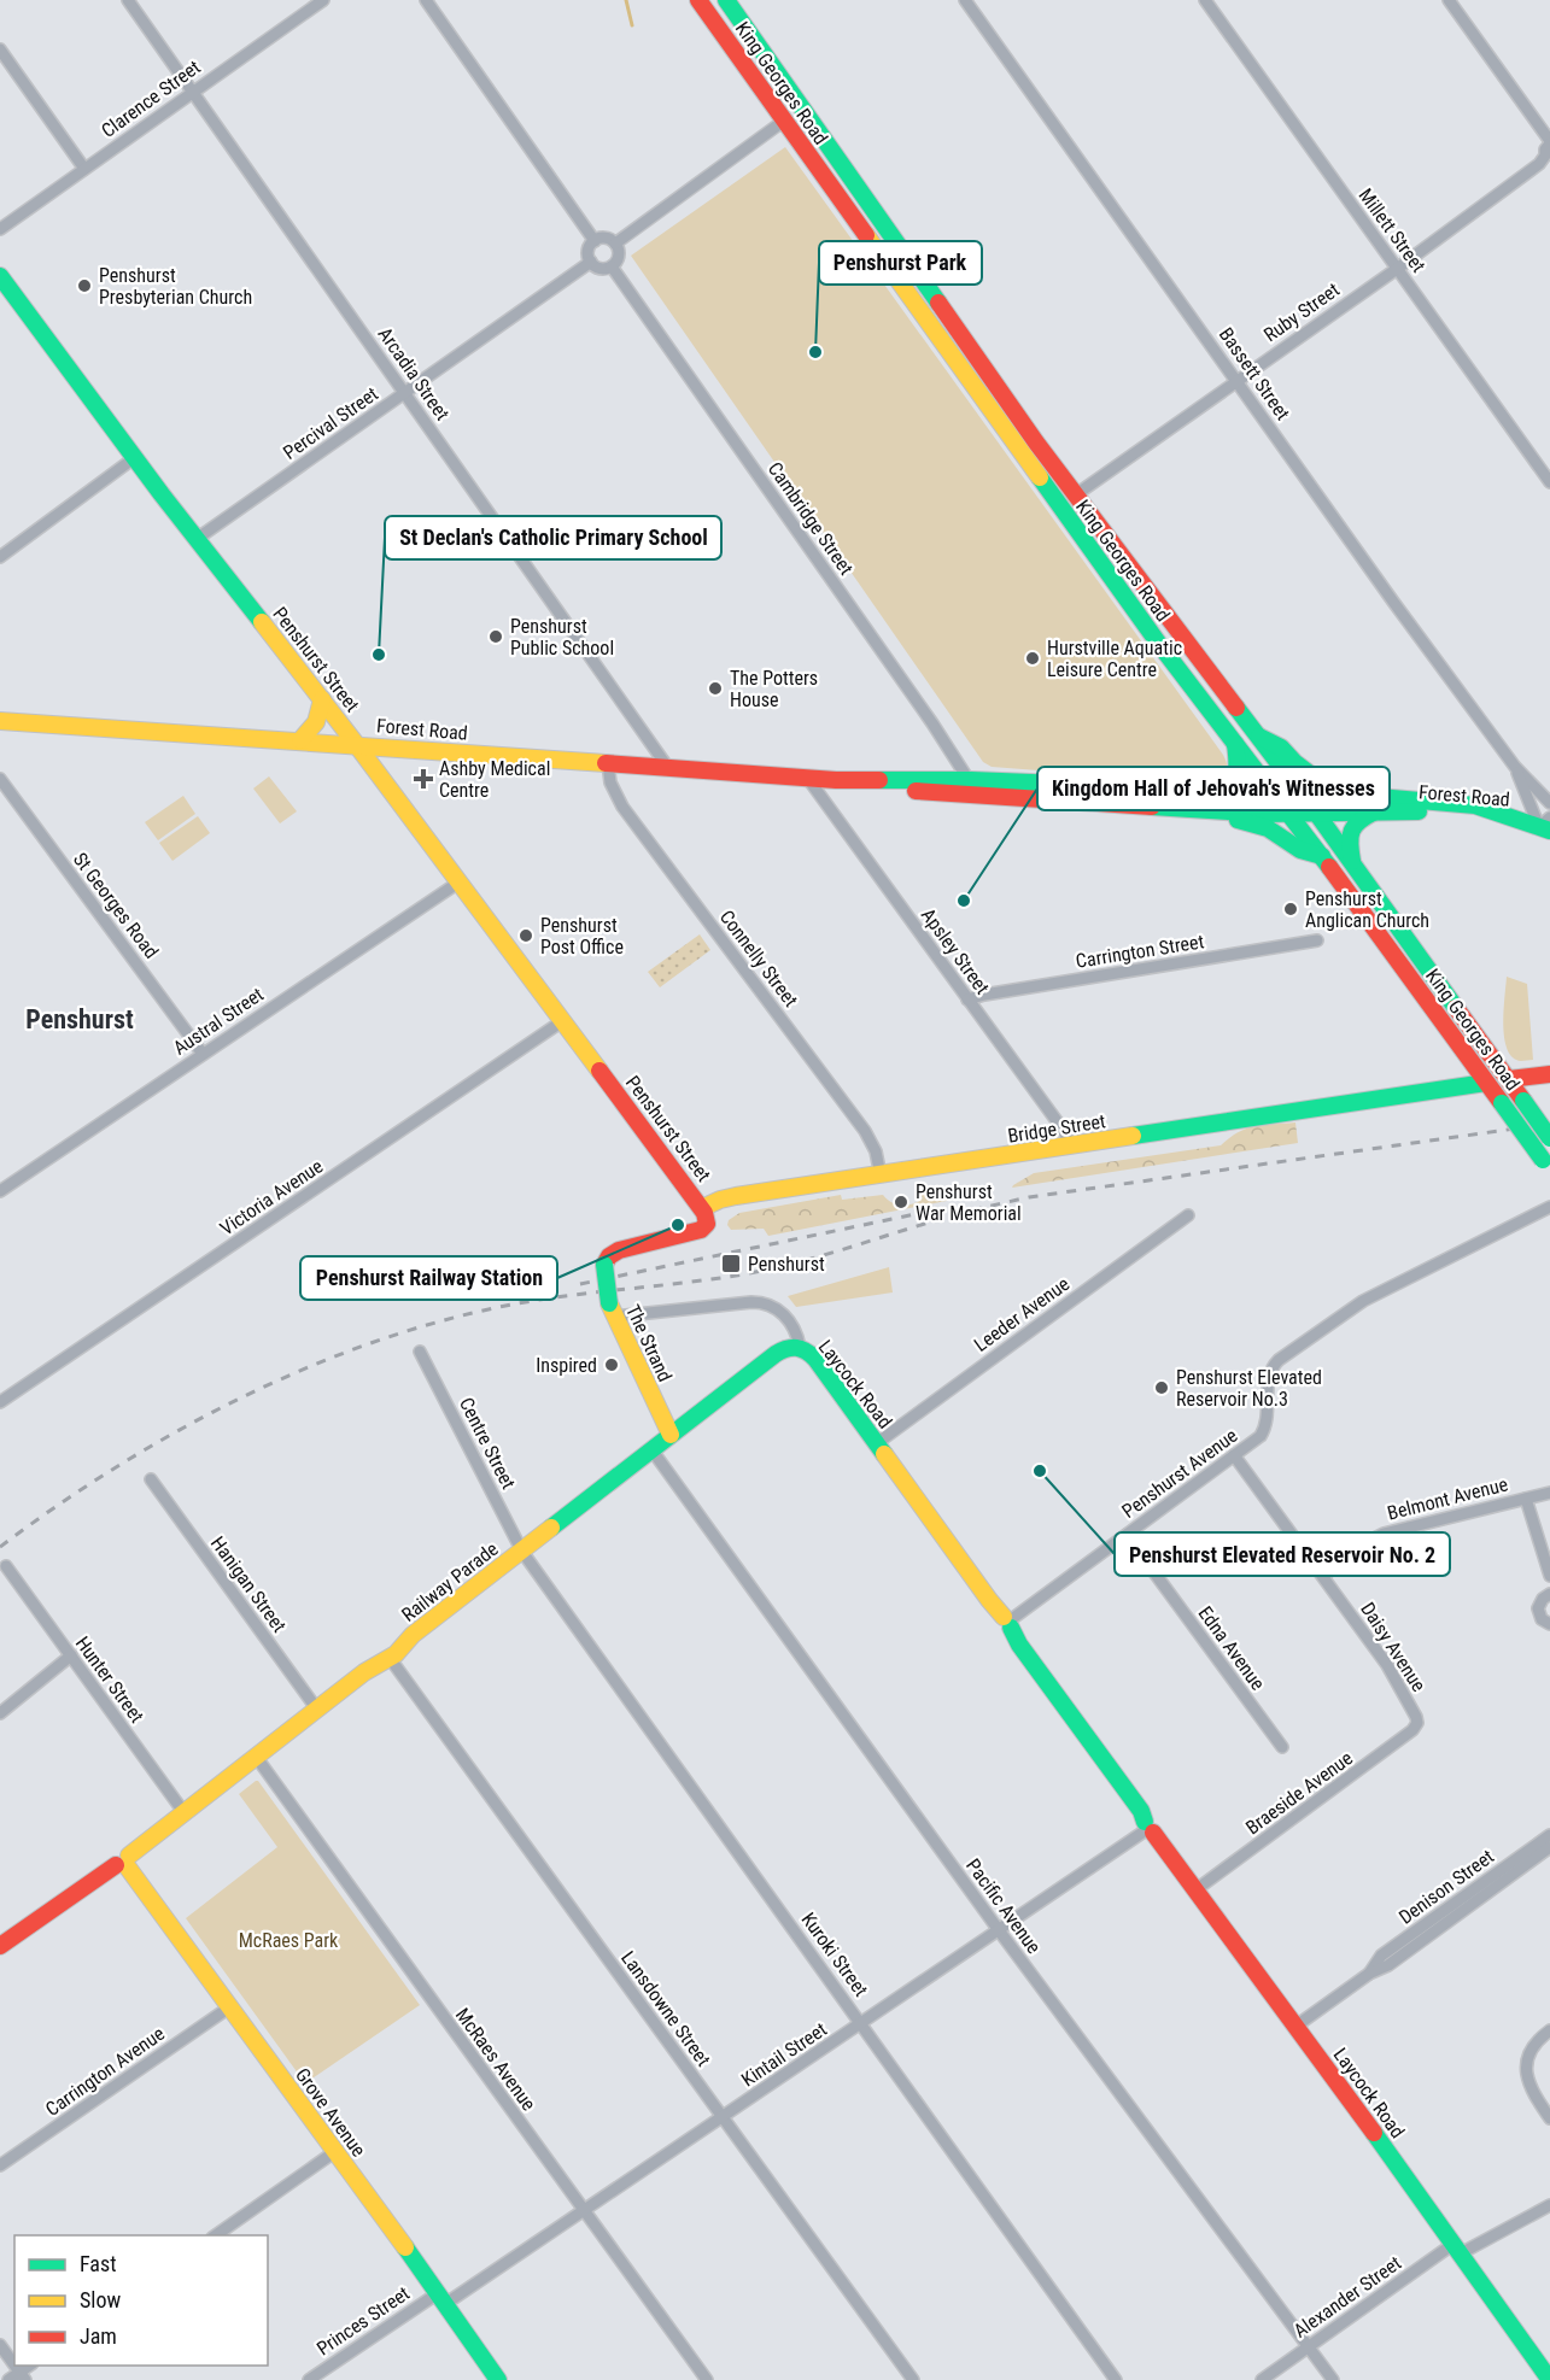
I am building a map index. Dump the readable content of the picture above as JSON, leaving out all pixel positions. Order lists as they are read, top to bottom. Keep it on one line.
{"streets":{"main road":["King Georges Road","Penshurst Street","Forest Road","Bridge Street","The Strand","Laycock Road","Railway Parade","Grove Avenue"],"street":["Clarence Street","Millett Street","Ruby Street","Arcadia Street","Bassett Street","Percival Street","Cambridge Street","St Georges Road","Apsley Street","Carrington Street","Connelly Street","Austral Street","Victoria Avenue","Leeder Avenue","Centre Street","Penshurst Avenue","Belmont Avenue","Hanigan Street","Daisy Avenue","Edna Avenue","Hunter Street","Braeside Avenue","Denison Street","Pacific Avenue","Kuroki Street","Lansdowne Street","Kintail Street","McRaes Avenue","Carrington Avenue","Alexander Street","Princes Street"]},"crossings":[["King Georges Road","Ruby Street"],["King Georges Road","Forest Road"],["King Georges Road","Bridge Street"],["Clarence Street","Arcadia Street"],["Millett Street","Ruby Street"],["Ruby Street","Bassett Street"],["Arcadia Street","Percival Street"],["Arcadia Street","Forest Road"],["Bassett Street","Forest Road"],["Percival Street","Cambridge Street"],["Percival Street","Penshurst Street"],["Cambridge Street","Forest Road"],["Penshurst Street","Forest Road"],["Penshurst Street","Austral Street"],["Penshurst Street","Bridge Street"],["Penshurst Street","Victoria Avenue"],["Penshurst Street","The Strand"],["Forest Road","Apsley Street"],["Forest Road","Connelly Street"],["St Georges Road","Austral Street"],["Apsley Street","Carrington Street"],["Apsley Street","Bridge Street"],["Connelly Street","Bridge Street"],["Bridge Street","The Strand"],["Leeder Avenue","Laycock Road"],["The Strand","Laycock Road"],["The Strand","Railway Parade"],["Laycock Road","Penshurst Avenue"],["Laycock Road","Railway Parade"],["Laycock Road","Braeside Avenue"],["Laycock Road","Denison Street"],["Laycock Road","Kintail Street"],["Laycock Road","Alexander Street"],["Centre Street","Railway Parade"],["Centre Street","Kuroki Street"],["Penshurst Avenue","Daisy Avenue"],["Penshurst Avenue","Edna Avenue"],["Belmont Avenue","Daisy Avenue"],["Railway Parade","Hanigan Street"],["Railway Parade","Hunter Street"],["Railway Parade","Pacific Avenue"],["Railway Parade","Kuroki Street"],["Railway Parade","Lansdowne Street"],["Railway Parade","McRaes Avenue"],["Railway Parade","Grove Avenue"],["Daisy Avenue","Braeside Avenue"],["Pacific Avenue","Kintail Street"],["Pacific Avenue","Alexander Street"],["Kuroki Street","Kintail Street"],["Lansdowne Street","Kintail Street"],["Kintail Street","McRaes Avenue"],["Kintail Street","Grove Avenue"],["Kintail Street","Princes Street"],["Carrington Avenue","Grove Avenue"],["Grove Avenue","Princes Street"]],"districts":["Penshurst"],"parks":["McRaes Park"],"places":{"other":["Penshurst Presbyterian Church","Penshurst Park","Penshurst Public School","St Declan's Catholic Primary School","Hurstville Aquatic Leisure Centre","The Potters House","Kingdom Hall of Jehovah's Witnesses","Penshurst Anglican Church","Penshurst Post Office","Penshurst War Memorial","Penshurst Railway Station","Inspired","Penshurst Elevated Reservoir No.3","Penshurst Elevated Reservoir No. 2"],"health":["Ashby Medical Centre"],"transit":["Penshurst"]},"legend":["Fast","Slow","Jam"]}
